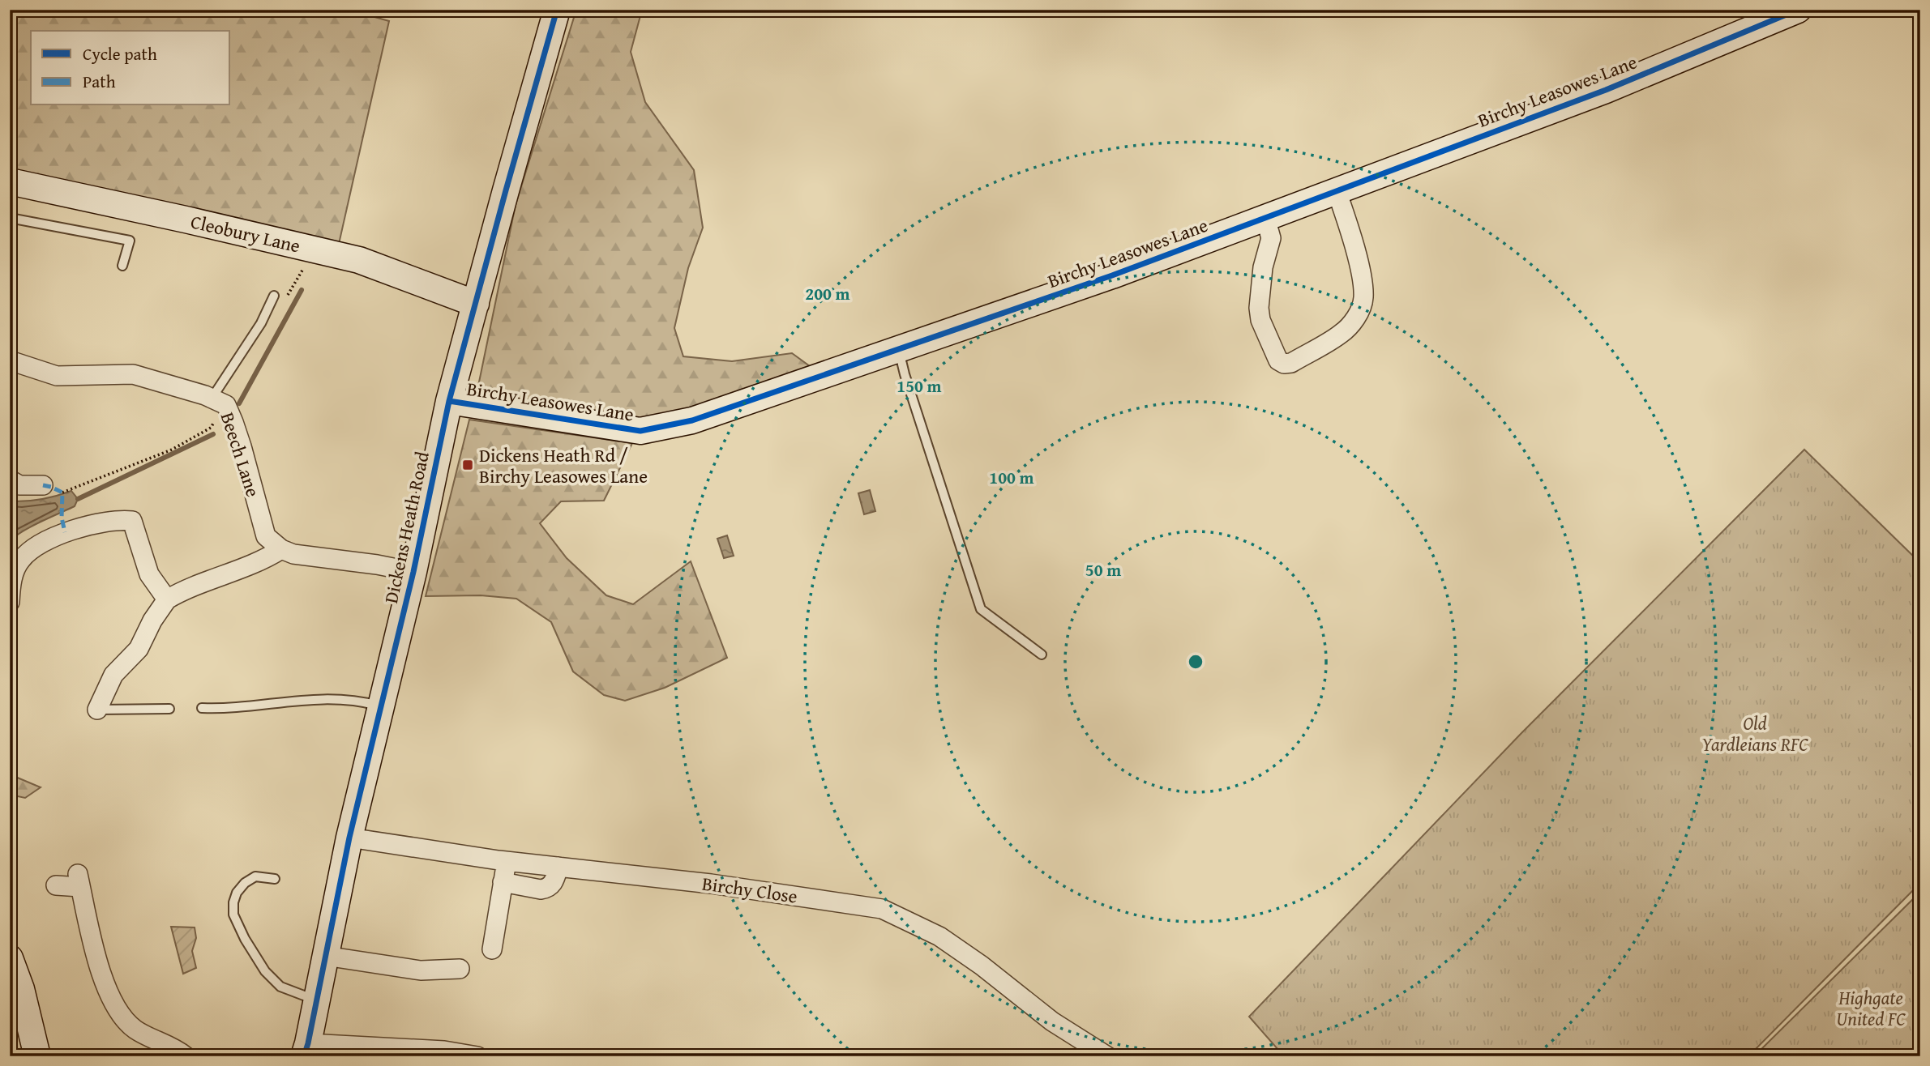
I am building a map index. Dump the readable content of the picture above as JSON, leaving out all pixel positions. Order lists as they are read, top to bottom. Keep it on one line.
{"streets":{"street":["Birchy Leasowes Lane","Cleobury Lane","Beech Lane","Dickens Heath Road","Birchy Close"]},"crossings":[["Birchy Leasowes Lane","Dickens Heath Road"],["Cleobury Lane","Dickens Heath Road"],["Dickens Heath Road","Birchy Close"]],"parks":["Old Yardleians RFC","Highgate United FC"],"places":{"transit":["Dickens Heath Rd / Birchy Leasowes Lane"]},"legend":["Cycle path","Path"],"rings":["200 m","150 m","100 m","50 m"]}
